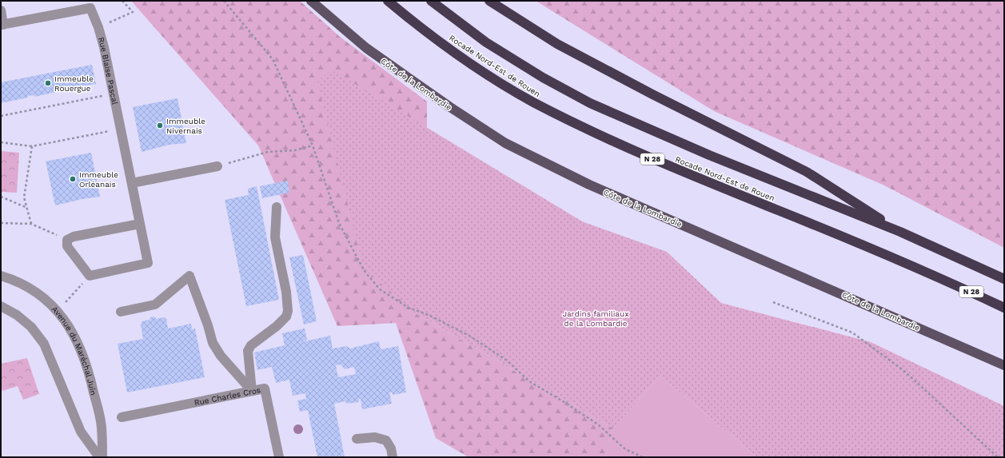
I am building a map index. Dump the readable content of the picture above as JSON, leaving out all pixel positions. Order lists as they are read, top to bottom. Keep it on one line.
{"streets":{"highway":["Rocade Nord-Est de Rouen","N 28"],"main road":["Côte de la Lombardie"],"street":["Rue Blaise Pascal","Avenue du Maréchal Juin","Rue Charles Cros"]},"parks":["Jardins familiaux de la Lombardie"],"places":["Immeuble Rouergue","Immeuble Nivernais","Immeuble Orléanais"]}
